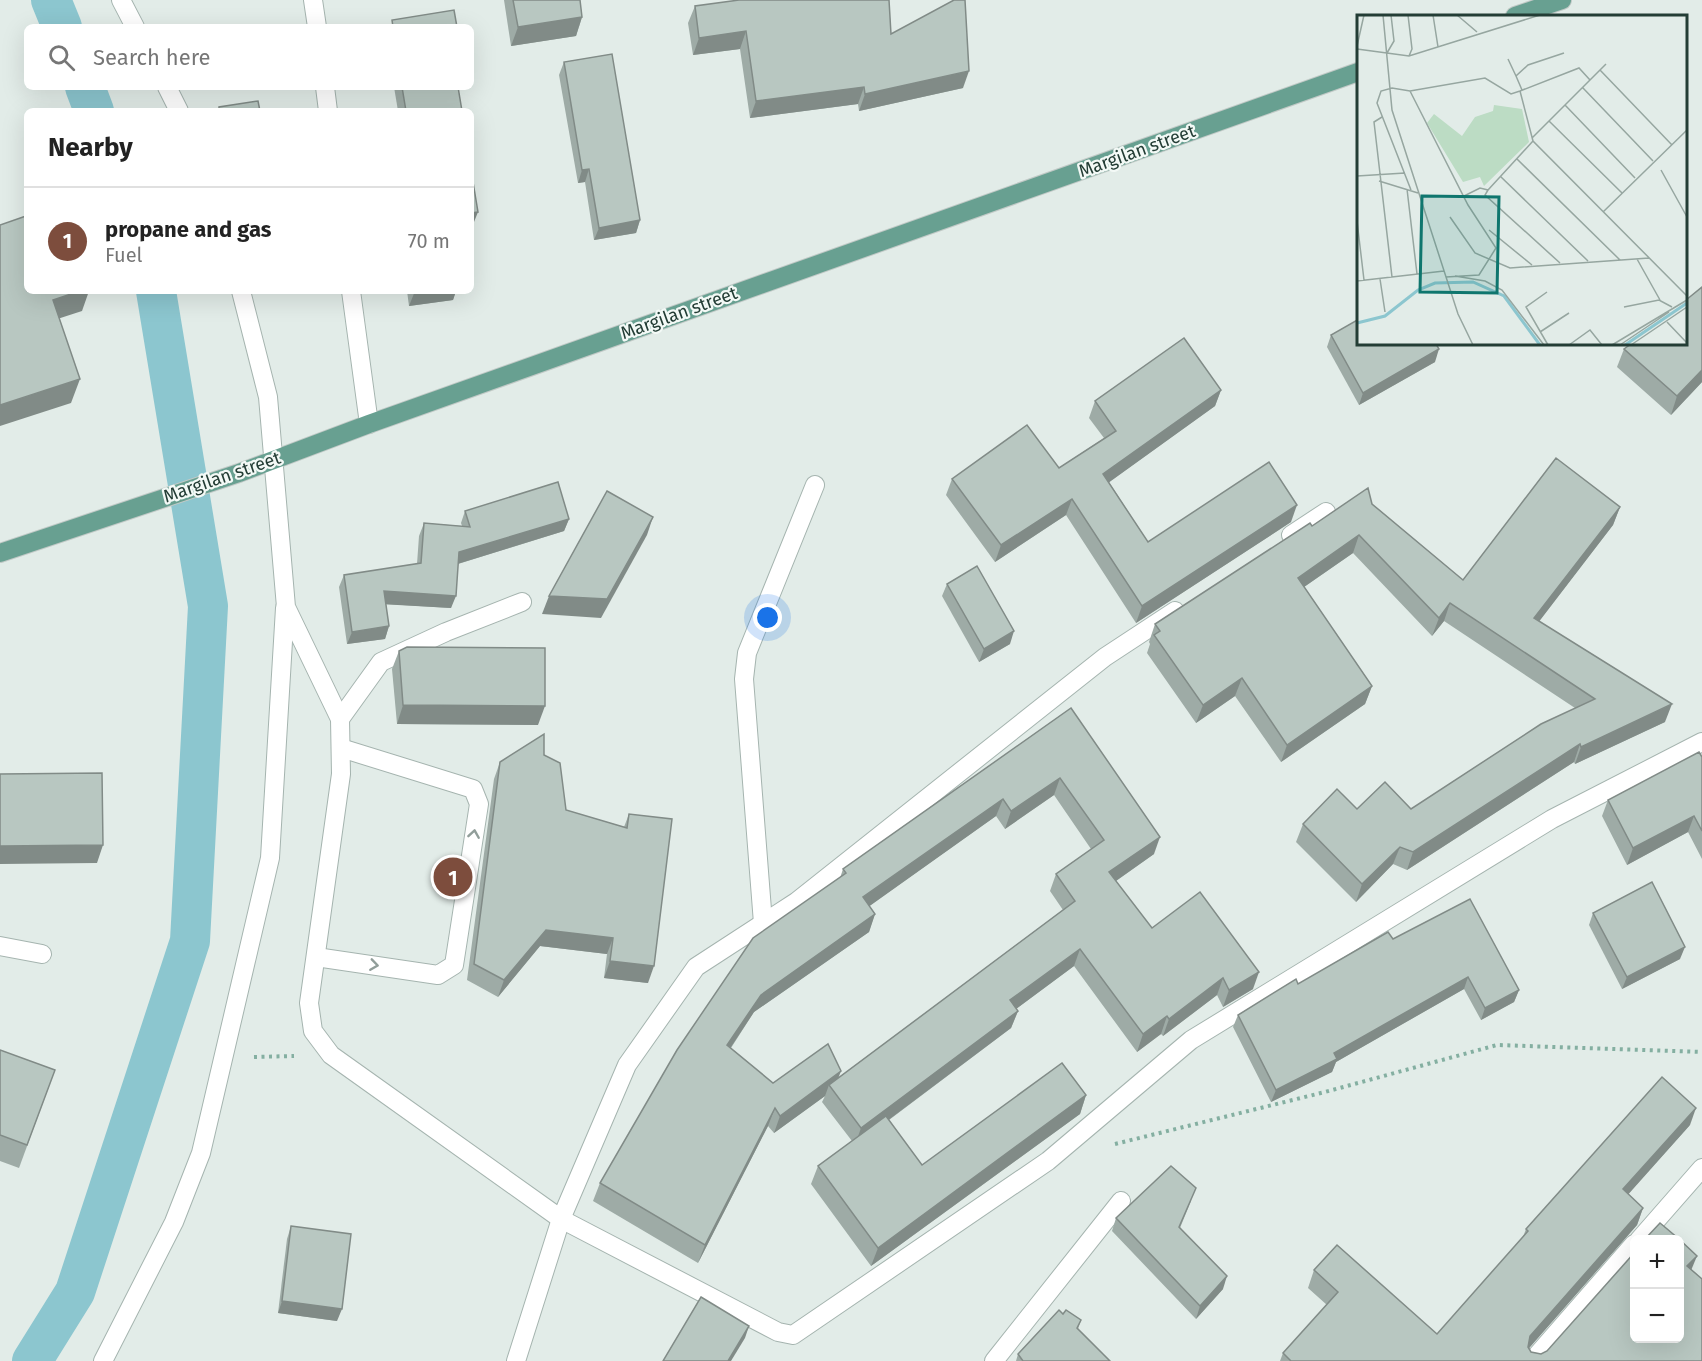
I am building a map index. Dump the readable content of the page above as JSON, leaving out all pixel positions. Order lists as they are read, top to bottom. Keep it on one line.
{"streets":{"main road":["Margilan street"]},"page":{"search":"Search here","heading":"Nearby","list":[{"mark":"1","name":"propane and gas","note":"Fuel","value":"70 m"}],"pins":"1","map_buttons":["+","−"]}}
